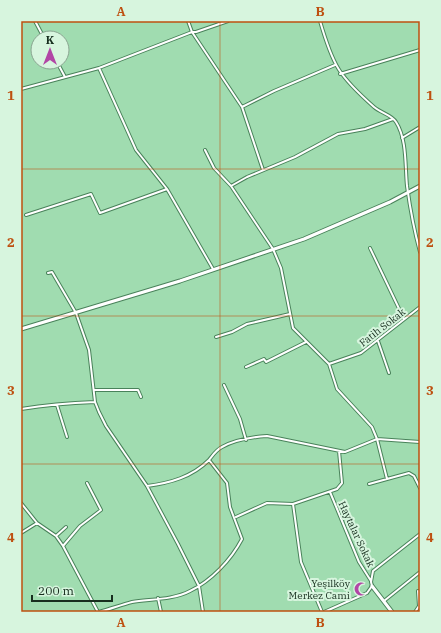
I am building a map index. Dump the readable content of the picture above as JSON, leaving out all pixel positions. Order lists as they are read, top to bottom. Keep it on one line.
{"streets":{"street":["Fatih Sokak","Haytalar Sokak"]},"places":{"mosque":["Yeşilköy Merkez Cami"]},"scale_bar":"200 m","north":"top","grid":{"columns":["A","B"],"rows":["1","2","3","4"]}}
